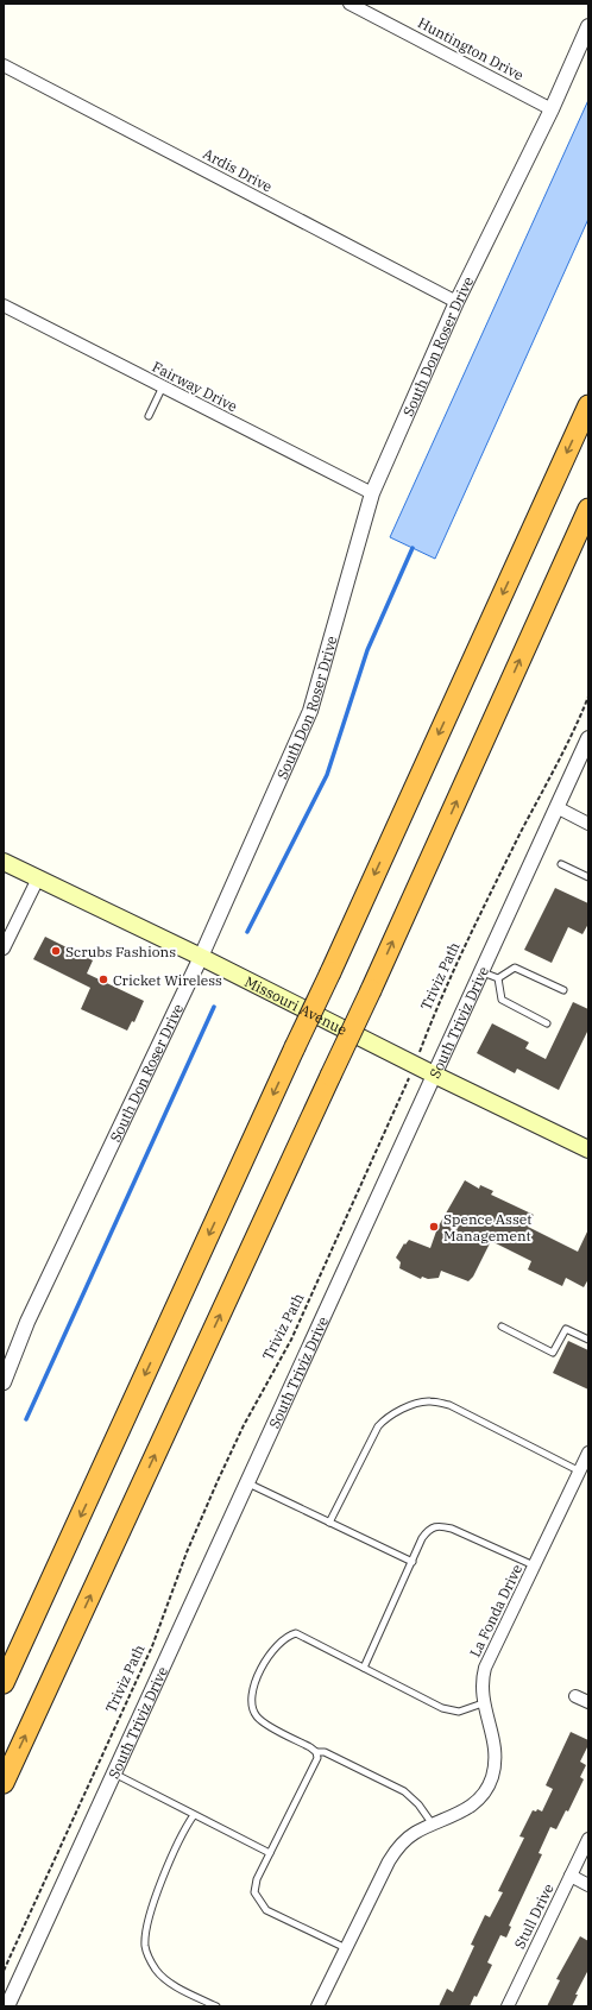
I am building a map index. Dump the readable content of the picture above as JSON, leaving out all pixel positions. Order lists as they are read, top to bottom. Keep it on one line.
{"streets":{"main road":["Missouri Avenue"],"street":["Huntington Drive","Ardis Drive","South Don Roser Drive","Fairway Drive","South Triviz Drive","La Fonda Drive","Stull Drive"],"path":["Triviz Path"]},"crossings":[["Huntington Drive","South Don Roser Drive"],["Ardis Drive","South Don Roser Drive"],["South Don Roser Drive","Fairway Drive"],["South Don Roser Drive","Missouri Avenue"],["Triviz Path","Missouri Avenue"],["Missouri Avenue","South Triviz Drive"]],"places":["Scrubs Fashions","Cricket Wireless","Spence Asset Management"]}
